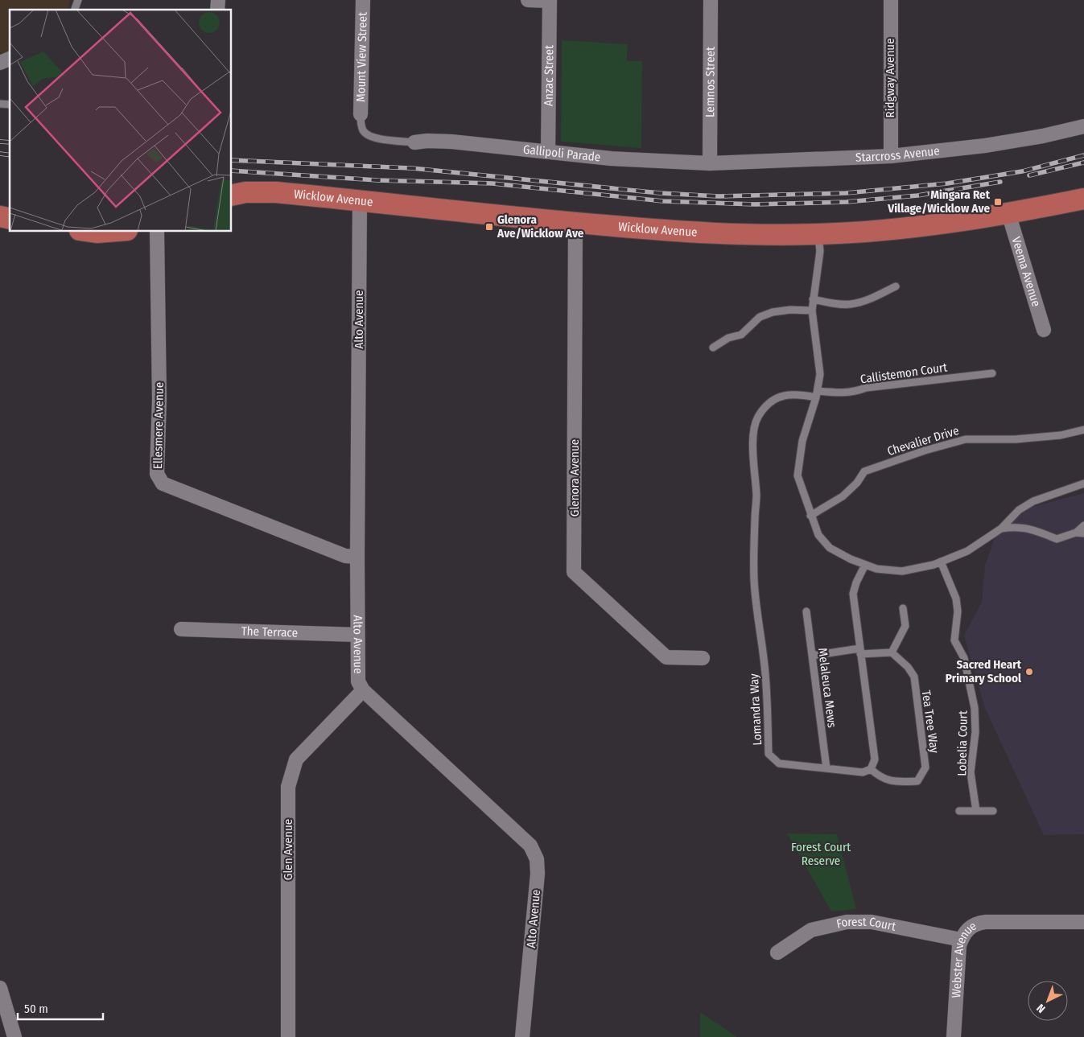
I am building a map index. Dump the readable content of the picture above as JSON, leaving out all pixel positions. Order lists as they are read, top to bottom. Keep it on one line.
{"streets":{"main road":["Wicklow Avenue"],"street":["Mount View Street","Anzac Street","Ridgway Avenue","Lemnos Street","Gallipoli Parade","Starcross Avenue","Veema Avenue","Alto Avenue","Ellesmere Avenue","Glenora Avenue","The Terrace","Glen Avenue","Forest Court","Webster Avenue"],"lane":["Callistemon Court","Chevalier Drive","Melaleuca Mews","Lomandra Way","Tea Tree Way","Lobelia Court"]},"crossings":[["Anzac Street","Gallipoli Parade"],["Ridgway Avenue","Starcross Avenue"],["Lemnos Street","Gallipoli Parade"],["Lemnos Street","Starcross Avenue"],["Gallipoli Parade","Starcross Avenue"],["Wicklow Avenue","Veema Avenue"],["Wicklow Avenue","Alto Avenue"],["Wicklow Avenue","Glenora Avenue"],["Alto Avenue","Ellesmere Avenue"],["Alto Avenue","The Terrace"],["Alto Avenue","Glen Avenue"],["Callistemon Court","Lomandra Way"],["Melaleuca Mews","Lomandra Way"],["Lomandra Way","Tea Tree Way"],["Forest Court","Webster Avenue"]],"parks":["Forest Court Reserve"],"places":{"transit":["Mingara Ret Village/Wicklow Ave","Glenora Ave/Wicklow Ave"],"other":["Sacred Heart Primary School"]},"scale_bar":"50 m","north":"bottom left"}
